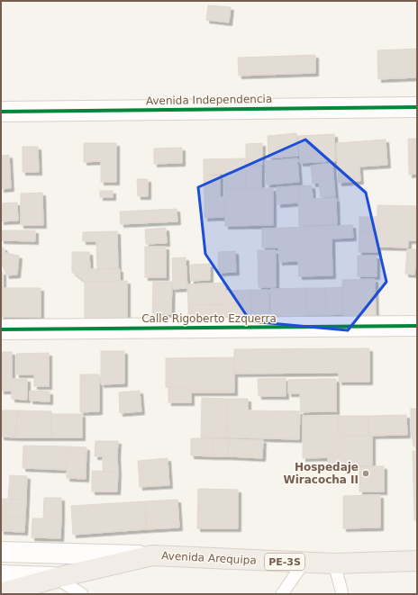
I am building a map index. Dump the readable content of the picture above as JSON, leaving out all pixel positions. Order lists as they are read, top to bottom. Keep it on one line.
{"streets":{"highway":["Avenida Arequipa","PE-3S"],"street":["Avenida Independencia","Calle Rigoberto Ezquerra"]},"crossings":[["Avenida Arequipa","PE-3S"]],"places":["Hospedaje Wiracocha II"]}
